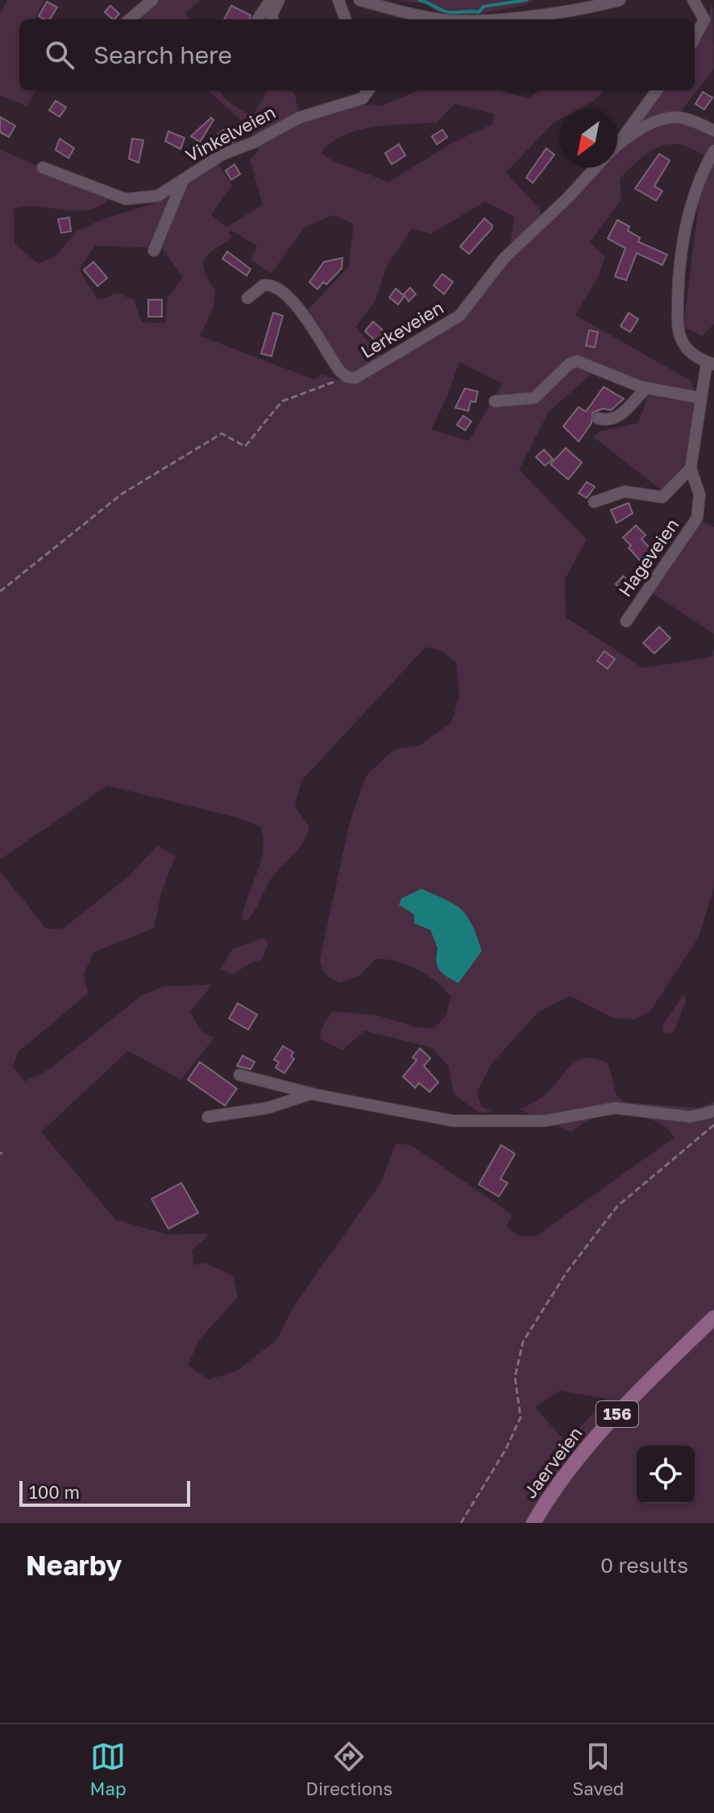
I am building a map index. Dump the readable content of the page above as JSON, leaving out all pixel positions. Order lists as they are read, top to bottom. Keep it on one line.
{"streets":{"main road":["156","Jaerveien"],"street":["Vinkelveien","Lerkeveien","Hageveien"]},"scale_bar":"100 m","north":"bottom left","page":{"search":"Search here","scale":"100 m","heading":["Nearby","0 results"],"nav":["Map","Directions","Saved"]}}
